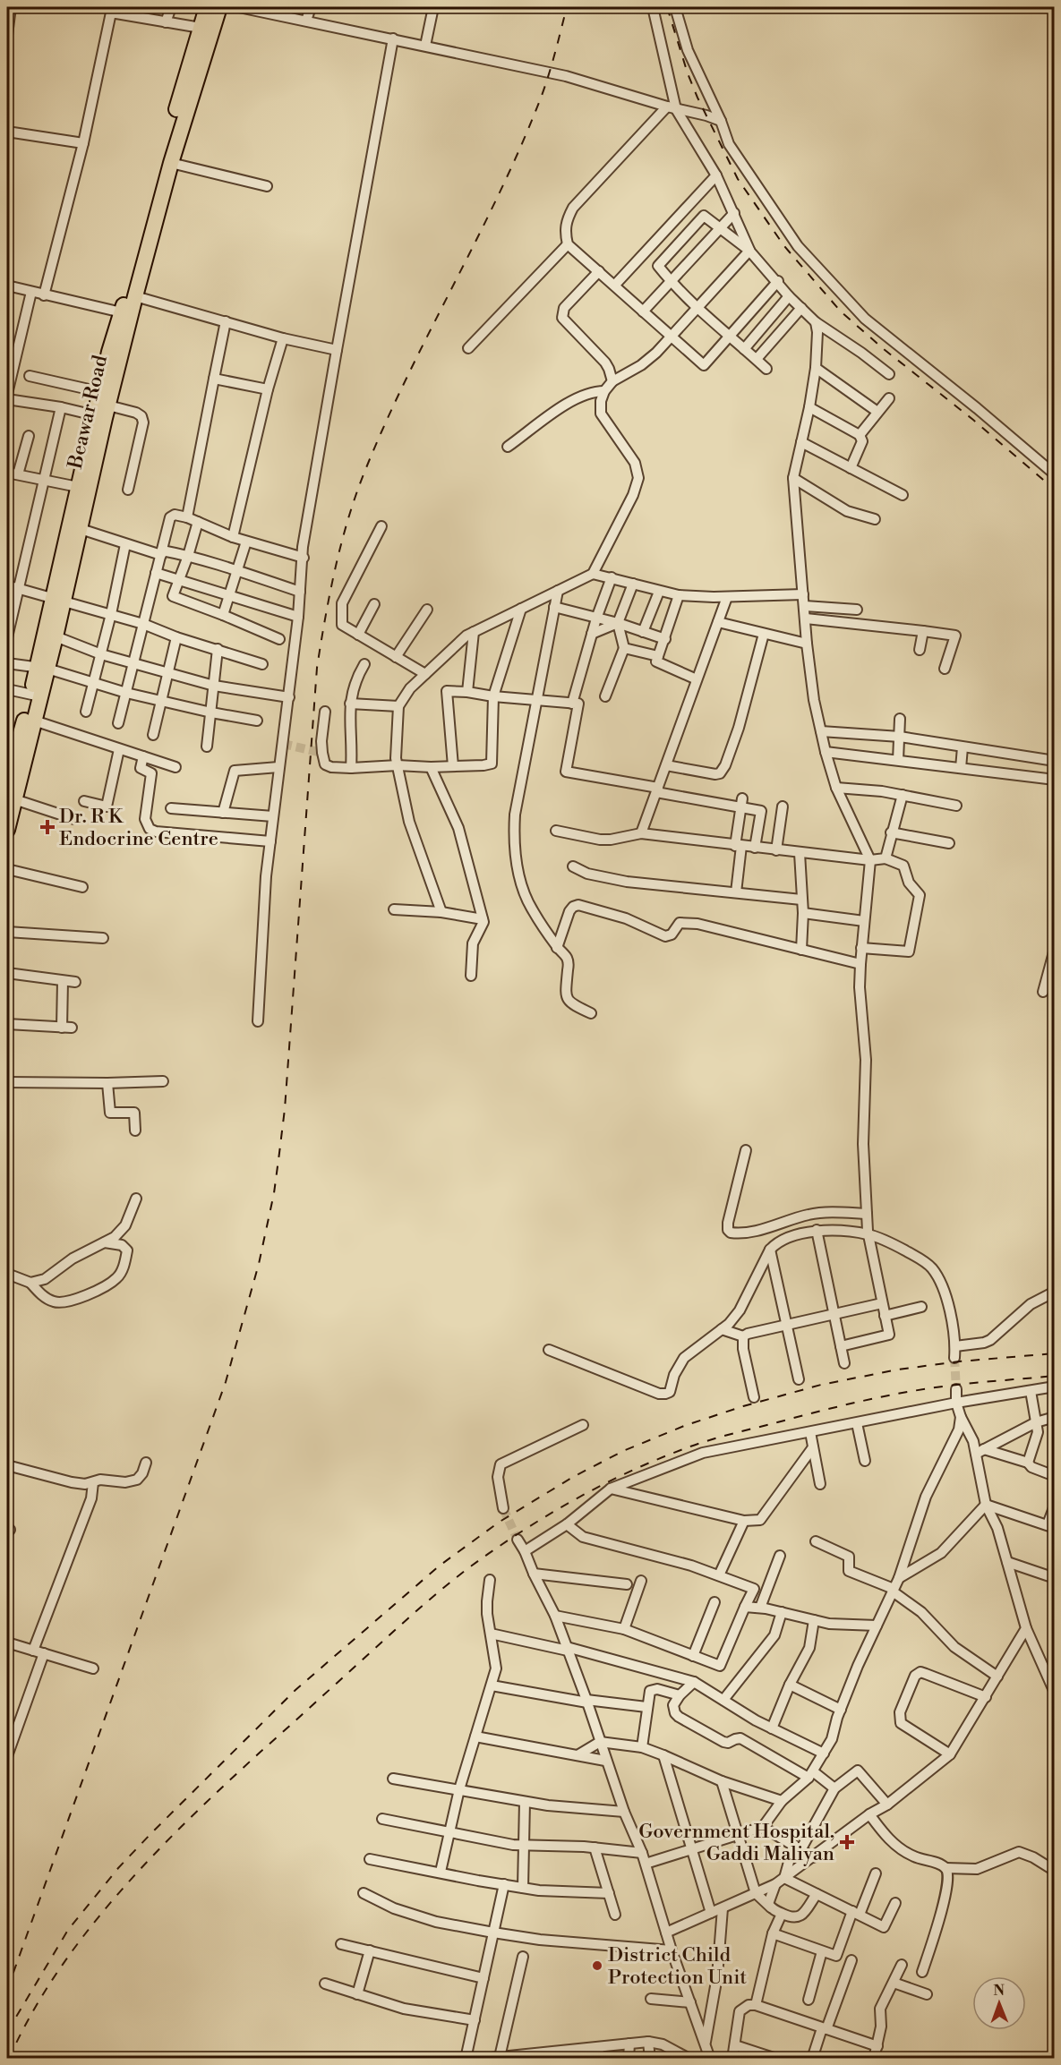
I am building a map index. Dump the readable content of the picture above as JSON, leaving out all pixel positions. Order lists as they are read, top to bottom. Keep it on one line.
{"streets":{"main road":["Beawar Road"]},"places":{"health":["Dr. R K Endocrine Centre","Government Hospital, Gaddi Maliyan"],"other":["District Child Protection Unit"]},"north":"top"}
